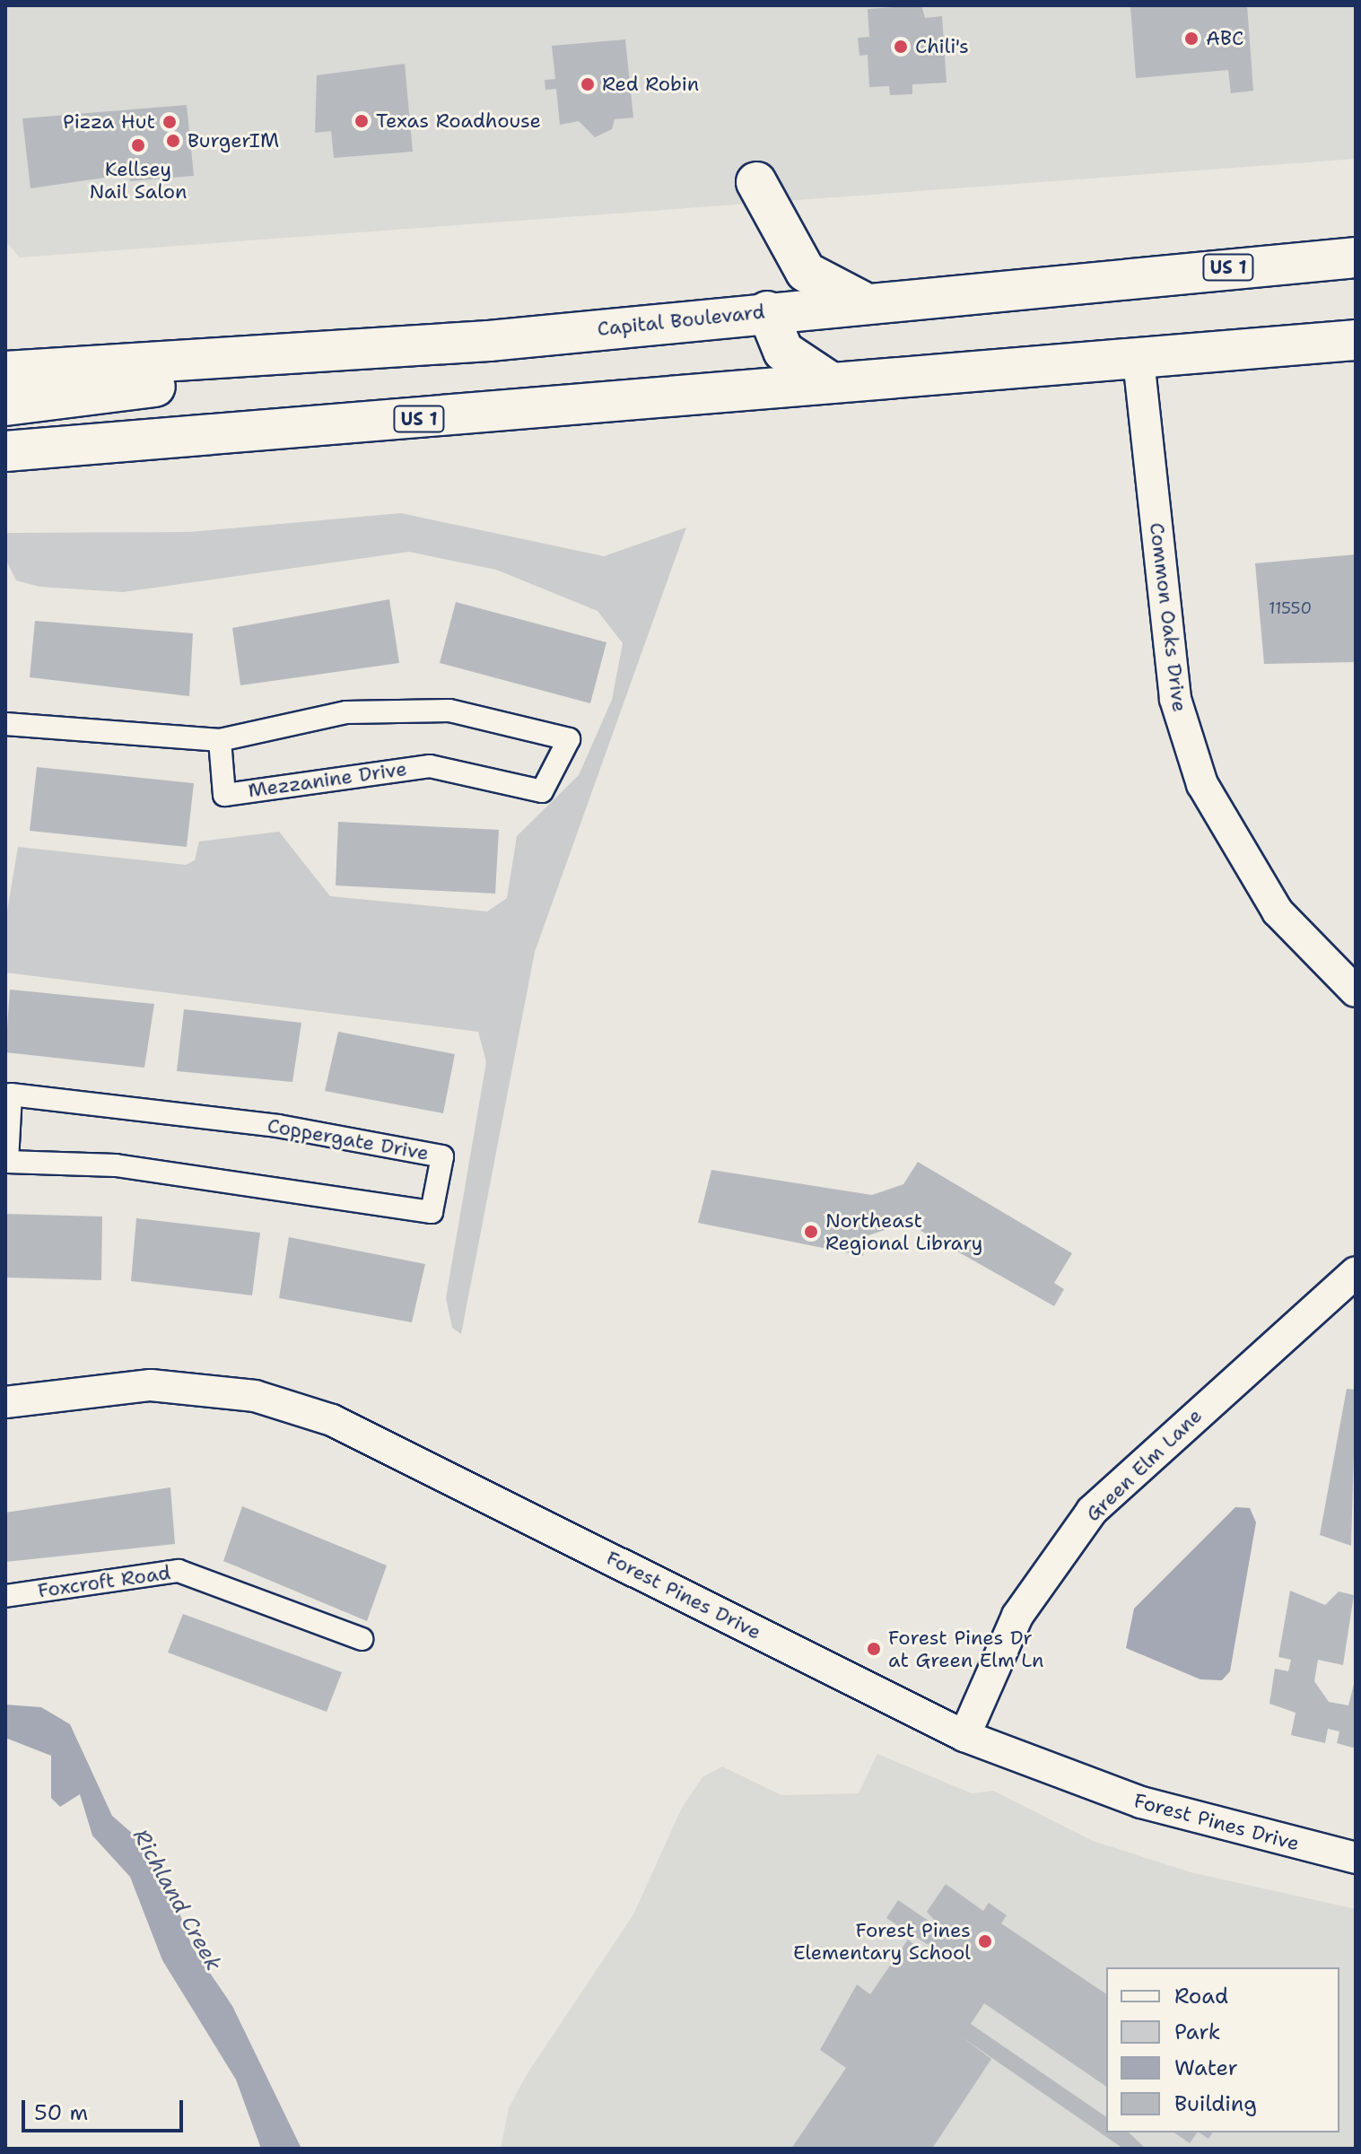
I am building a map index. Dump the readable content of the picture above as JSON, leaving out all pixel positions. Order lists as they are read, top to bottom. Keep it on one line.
{"streets":{"highway":["US 1","Capital Boulevard"],"street":["Common Oaks Drive","Mezzanine Drive","Coppergate Drive","Green Elm Lane","Foxcroft Road","Forest Pines Drive"]},"crossings":[["US 1","Common Oaks Drive"],["Green Elm Lane","Forest Pines Drive"]],"water":["Richland Creek"],"places":["ABC","Chili's","Red Robin","Texas Roadhouse","Pizza Hut","BurgerIM","Kellsey Nail Salon","Northeast Regional Library","Forest Pines Dr at Green Elm Ln","Forest Pines Elementary School"],"house_numbers":["11550"],"legend":["Road","Park","Water","Building"],"scale_bar":"50 m"}
